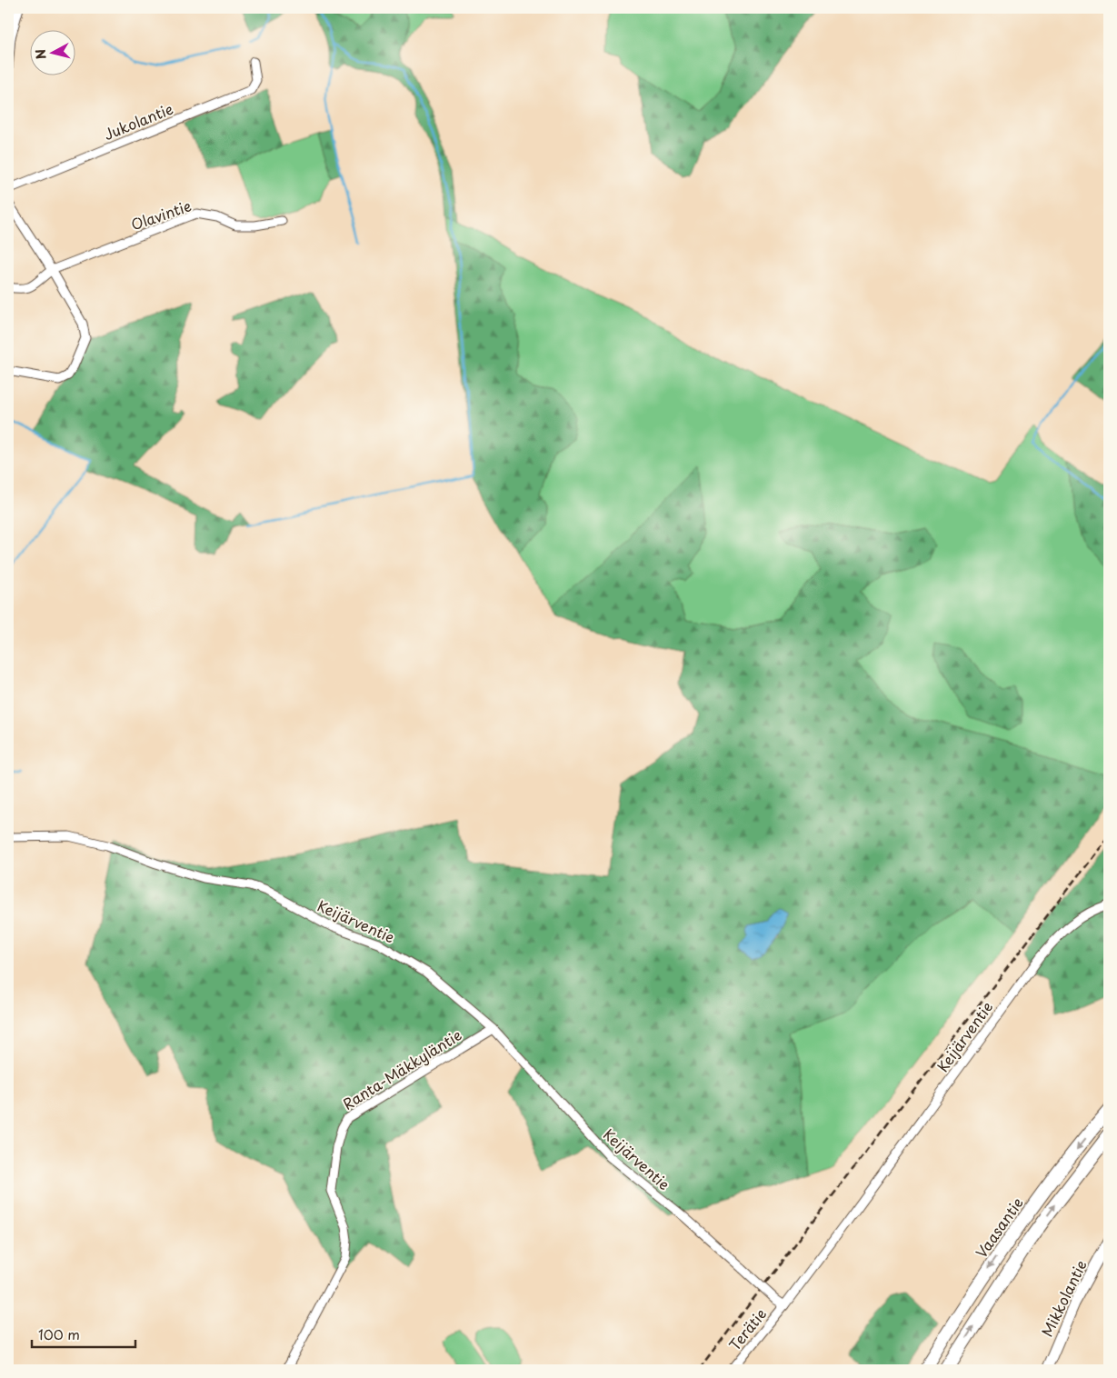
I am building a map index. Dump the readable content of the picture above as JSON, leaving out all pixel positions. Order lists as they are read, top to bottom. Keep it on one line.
{"streets":{"highway":["Vaasantie"],"main road":["Mikkolantie"],"street":["Jukolantie","Olavintie","Keijärventie","Ranta-Mäkkyläntie","Terätie"]},"crossings":[["Keijärventie","Ranta-Mäkkyläntie"],["Keijärventie","Terätie"]],"scale_bar":"100 m","north":"left"}
